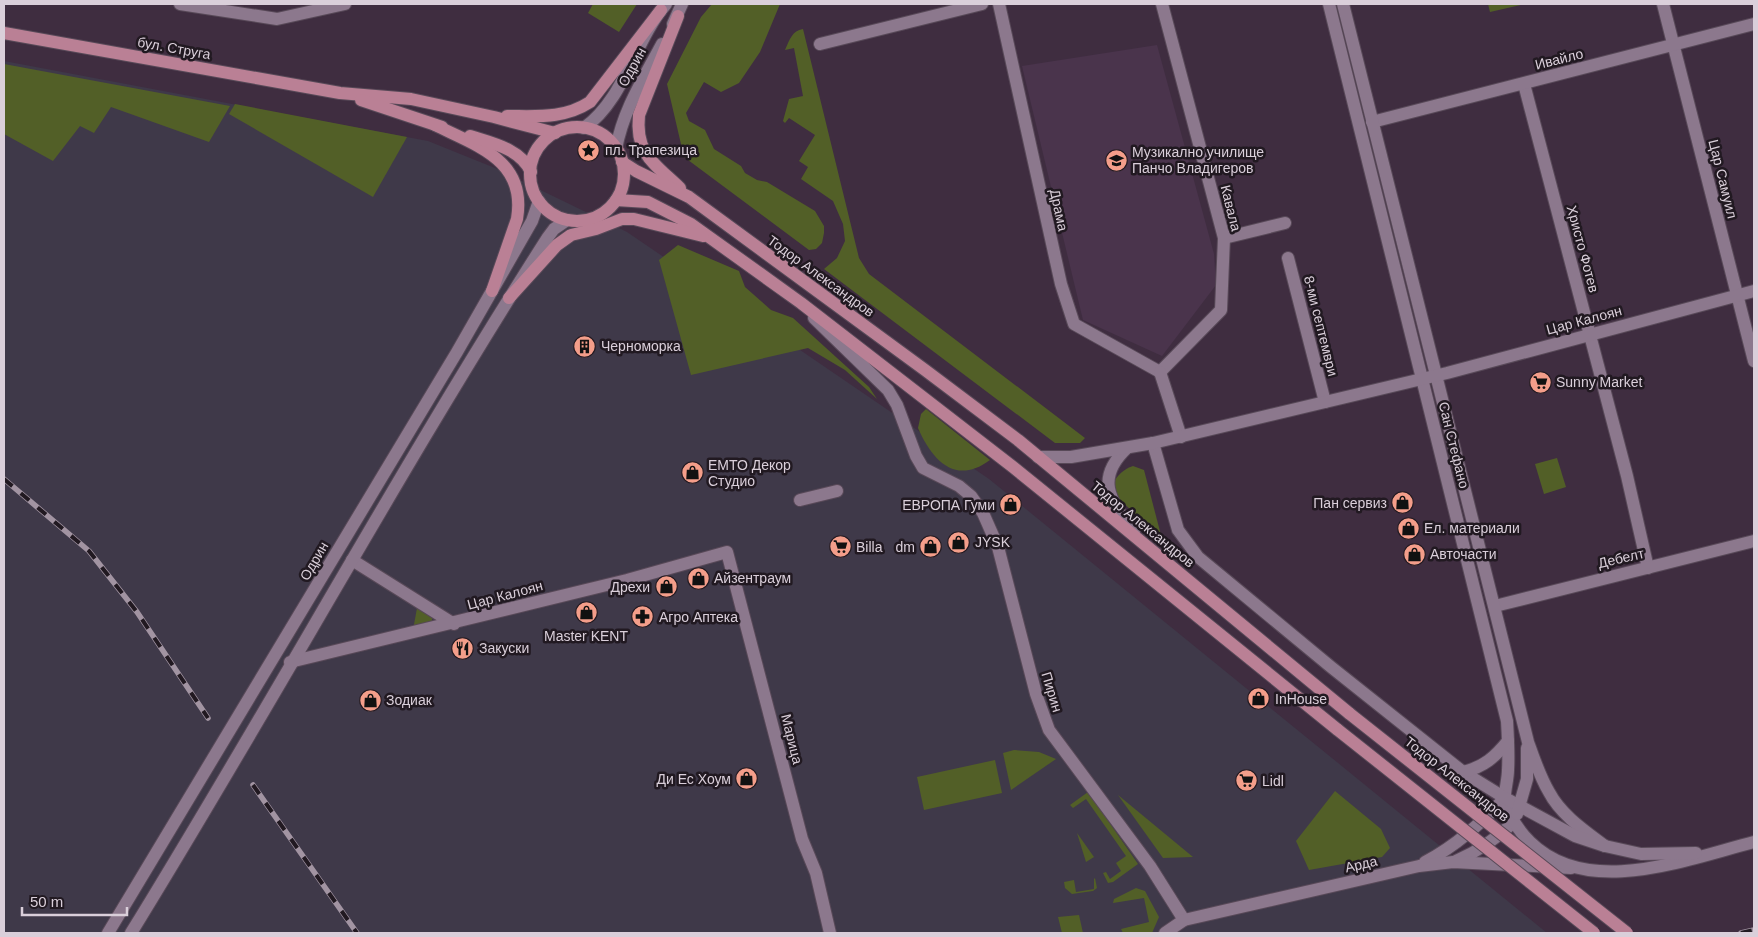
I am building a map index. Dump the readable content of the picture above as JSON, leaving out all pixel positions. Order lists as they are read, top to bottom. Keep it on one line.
{"streets":{"main road":["бул. Струга","Тодор Александров"],"street":["Ивайло","Одрин","Цар Самуил","Кавала","Драма","Христо Фотев","Цар Калоян","8-ми септември","Сан Стефано","Дебелт","Пирин","Марица","Арда"]},"crossings":[["бул. Струга","Одрин"],["бул. Струга","Тодор Александров"],["Ивайло","Цар Самуил"],["Ивайло","Христо Фотев"],["Ивайло","Сан Стефано"],["Одрин","Тодор Александров"],["Цар Самуил","Цар Калоян"],["Кавала","Драма"],["Христо Фотев","Цар Калоян"],["Христо Фотев","Дебелт"],["Тодор Александров","Цар Калоян"],["Цар Калоян","8-ми септември"],["Цар Калоян","Сан Стефано"],["Цар Калоян","Марица"],["Сан Стефано","Дебелт"],["Сан Стефано","Арда"],["Пирин","Арда"]],"places":{"place":["пл. Трапезица"],"school or university":["Музикално училище Панчо Владигеров"],"building":["Черноморка"],"supermarket":["Sunny Market","Billa","Lidl"],"shop":["ЕМТО Декор Студио","Пан сервиз","ЕВРОПА Гуми","Ел. материали","JYSK","dm","Авточасти","Айзентраум","Дрехи","Master KENT","InHouse","Зодиак","Ди Ес Хоум"],"pharmacy":["Агро Аптека"],"restaurant":["Закуски"]},"scale_bar":"50 m"}
